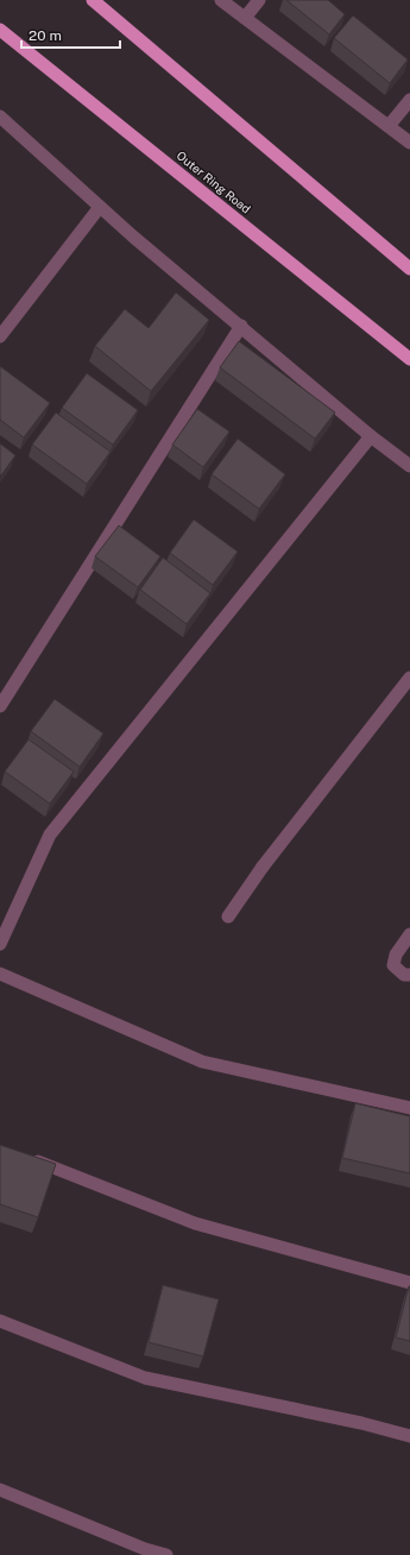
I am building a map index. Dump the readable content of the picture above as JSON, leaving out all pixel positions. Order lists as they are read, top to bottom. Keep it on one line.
{"streets":{"highway":["Outer Ring Road"]},"scale_bar":"20 m"}
